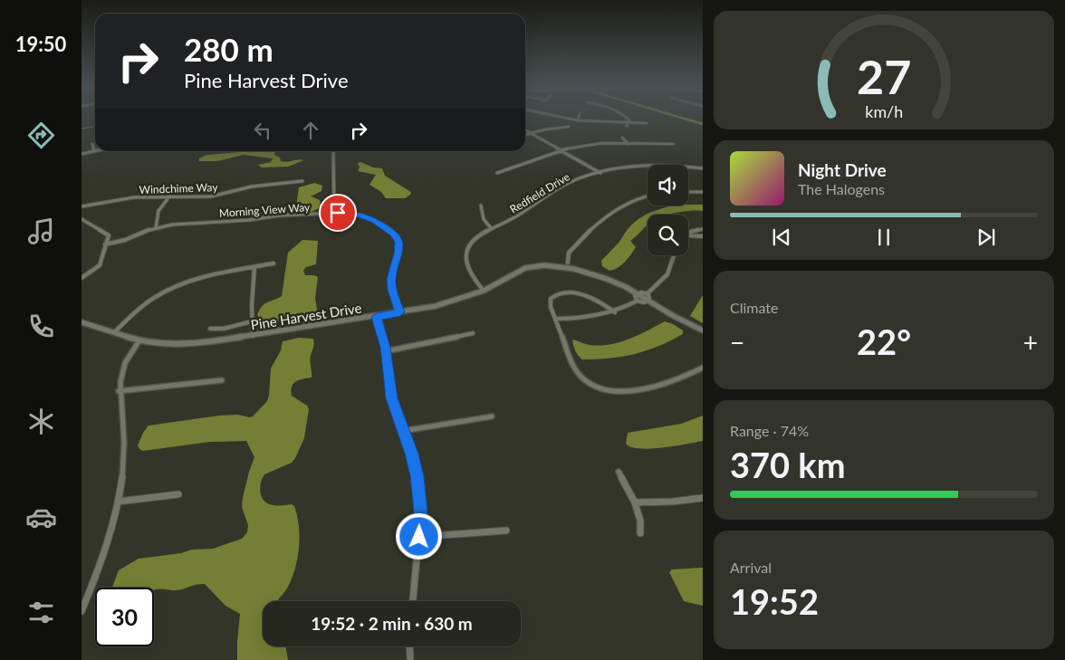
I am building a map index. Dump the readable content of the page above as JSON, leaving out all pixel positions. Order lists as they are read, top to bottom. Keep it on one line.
{"streets":{"street":["Windchime Way","Redfield Drive","Morning View Way","Pine Harvest Drive"]},"crossings":[["Redfield Drive","Pine Harvest Drive"],["Morning View Way","Pine Harvest Drive"]],"page":{"tabs":"19:50","turn":["280 m","Pine Harvest Drive"],"song":["Night Drive","The Halogens"],"tile":["Climate",["Range · 74%","370 km"],["Arrival","19:52"]],"heat":["−","22°","+"],"limit":"30","trip":"19:52 · 2 min · 630 m","gauge":["27","km/h"]}}
